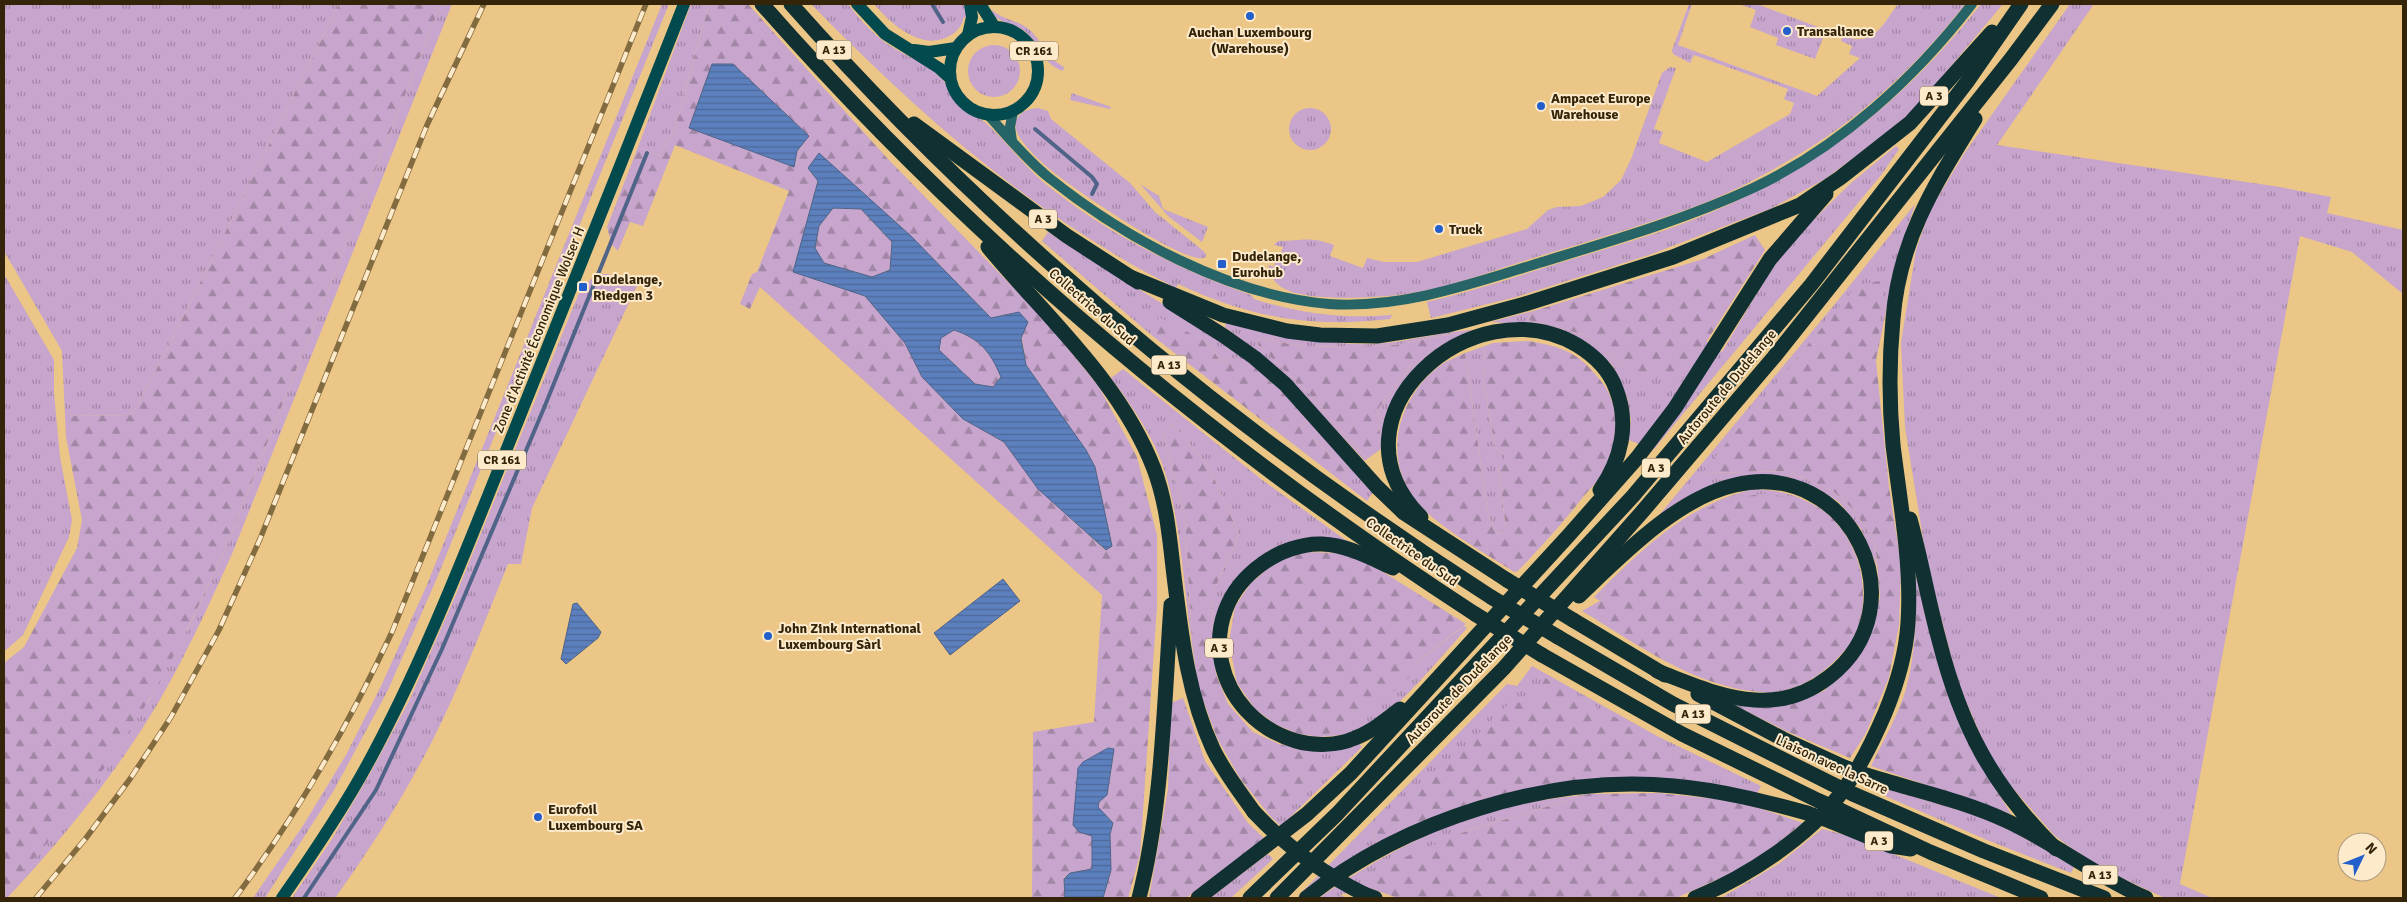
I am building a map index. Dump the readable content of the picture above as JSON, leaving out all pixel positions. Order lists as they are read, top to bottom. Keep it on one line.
{"streets":{"highway":["A 13","A 3","Collectrice du Sud","Autoroute de Dudelange","Liaison avec la Sarre"],"main road":["CR 161","Zone d'Activité Économique Wolser H"]},"crossings":[["A 13","A 3"],["A 13","Collectrice du Sud"],["A 3","Collectrice du Sud"],["A 3","Autoroute de Dudelange"],["Collectrice du Sud","Liaison avec la Sarre"]],"places":{"other":["Auchan Luxembourg (Warehouse)","Transaliance","Ampacet Europe Warehouse","Truck","John Zink International Luxembourg Sàrl","Eurofoil Luxembourg SA"],"transit":["Dudelange, Eurohub","Dudelange, Riedgen 3"]},"north":"top right"}
